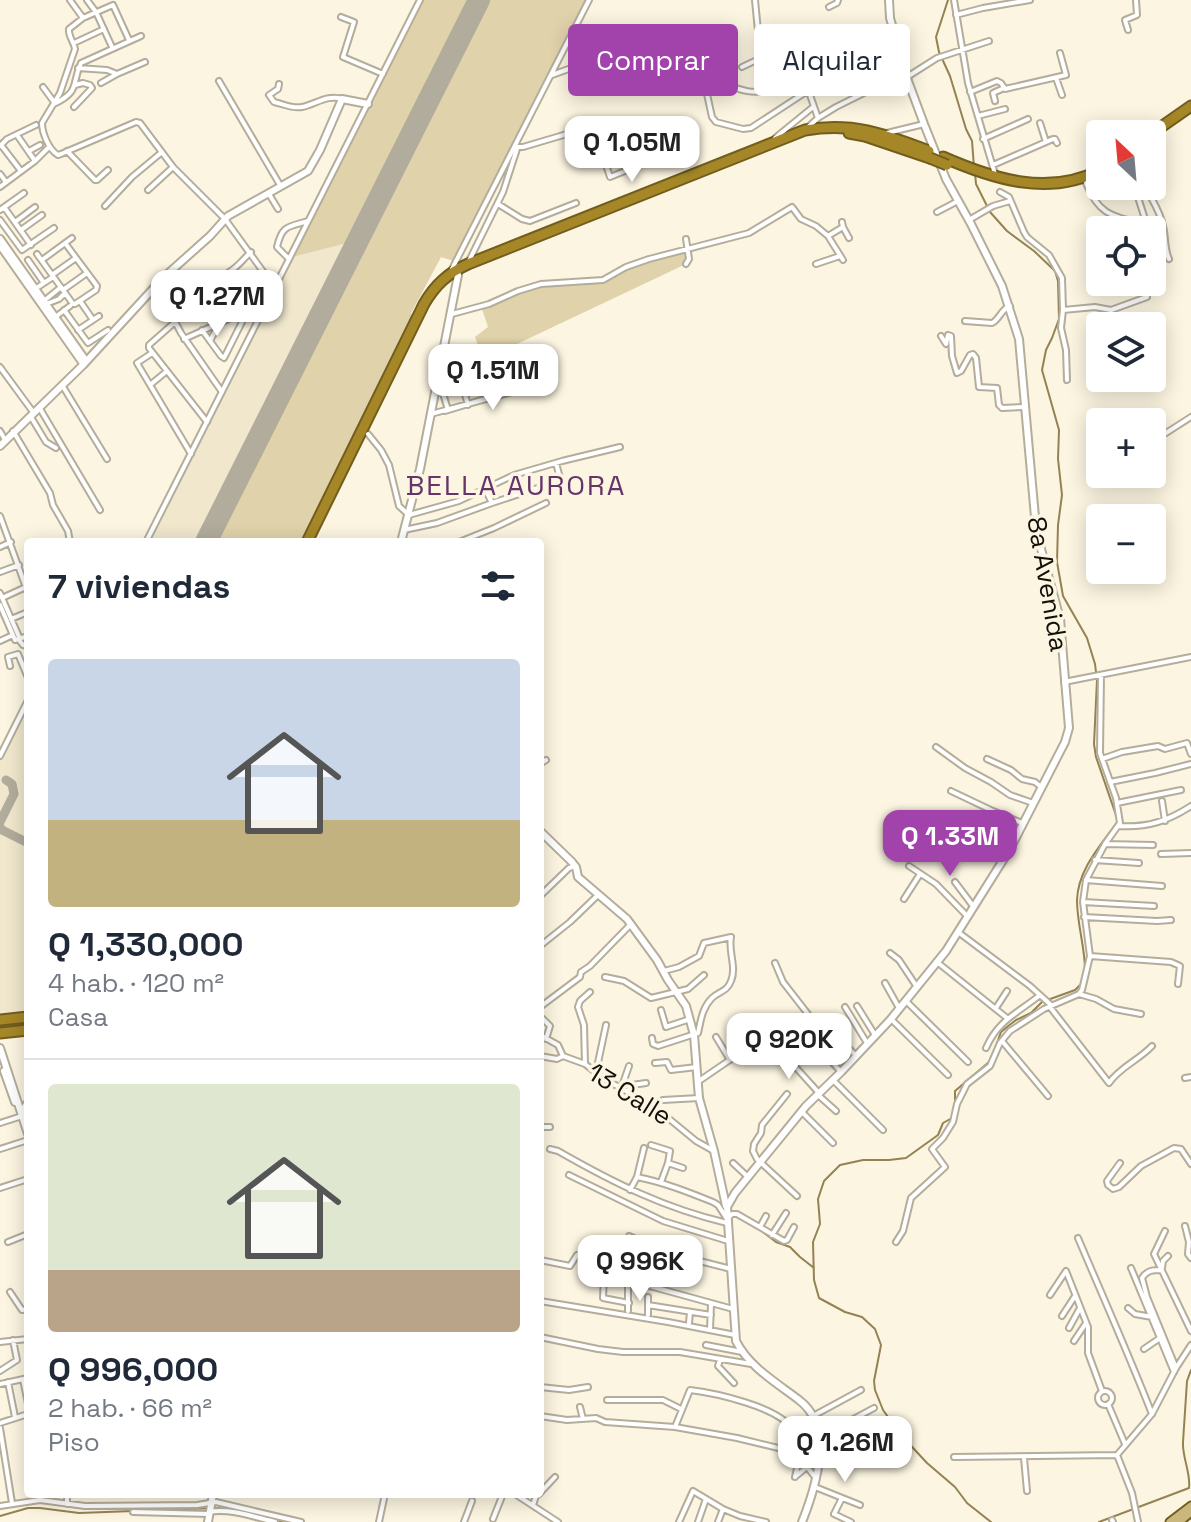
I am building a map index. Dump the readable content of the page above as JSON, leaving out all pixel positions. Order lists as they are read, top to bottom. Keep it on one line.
{"streets":{"street":["8a Avenida","13 Calle"]},"districts":["BELLA AURORA"],"north":"top left","page":{"chip":["Comprar","Alquilar"],"price":["Q 1.05M","Q 1.27M","Q 1.51M","Q 1.33M","Q 920K","Q 996K","Q 1.26M"],"map_buttons":["+","−"],"heading":"7 viviendas","list":[{"name":"Q 1,330,000","note":"4 hab. · 120 m² · Casa"},{"name":"Q 996,000","note":"2 hab. · 66 m² · Piso"}]}}
